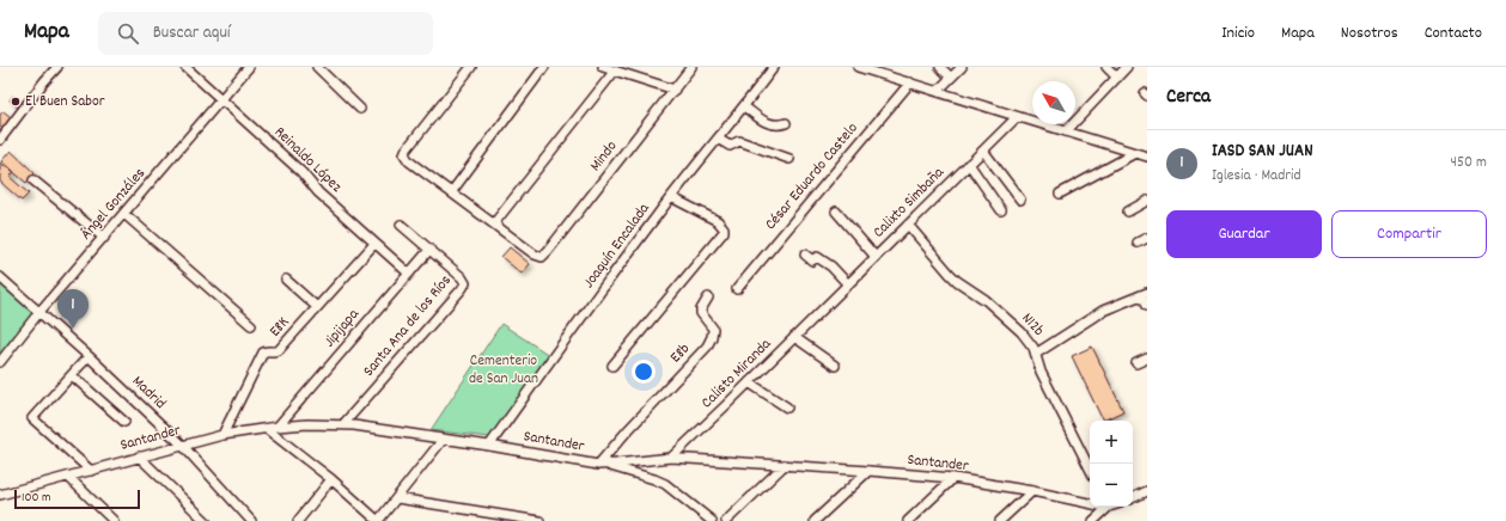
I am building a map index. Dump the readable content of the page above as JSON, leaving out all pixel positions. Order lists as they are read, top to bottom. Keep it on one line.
{"streets":{"street":["Mindo","Reinaldo López","César Eduardo Castelo","Calixto Simbaña","Ángel Gonzáles","Joaquín Encalada","N12b","Santa Ana de los Ríos","E8K","Jipijapa","E8b","Calisto Miranda","Madrid","Santander"]},"crossings":[["Reinaldo López","Ángel Gonzáles"],["Reinaldo López","E8K"],["Reinaldo López","Jipijapa"],["Calixto Simbaña","N12b"],["Calixto Simbaña","Calisto Miranda"],["Ángel Gonzáles","Madrid"],["Joaquín Encalada","Santander"],["Santa Ana de los Ríos","Jipijapa"],["Santa Ana de los Ríos","Santander"],["E8K","Santander"],["Jipijapa","Santander"],["E8b","Santander"],["Calisto Miranda","Santander"],["Madrid","Santander"]],"parks":["Cementerio de San Juan"],"places":["El Buen Sabor"],"scale_bar":"100 m","north":"top left","page":{"header":"Mapa","search":"Buscar aquí","nav":["Inicio","Mapa","Nosotros","Contacto"],"heading":"Cerca","list":[{"mark":"1","name":"IASD SAN JUAN","note":"Iglesia · Madrid","value":"450 m"}],"buttons":["Guardar","Compartir"],"pins":"1","map_buttons":["+","−"],"scale":"100 m"}}
